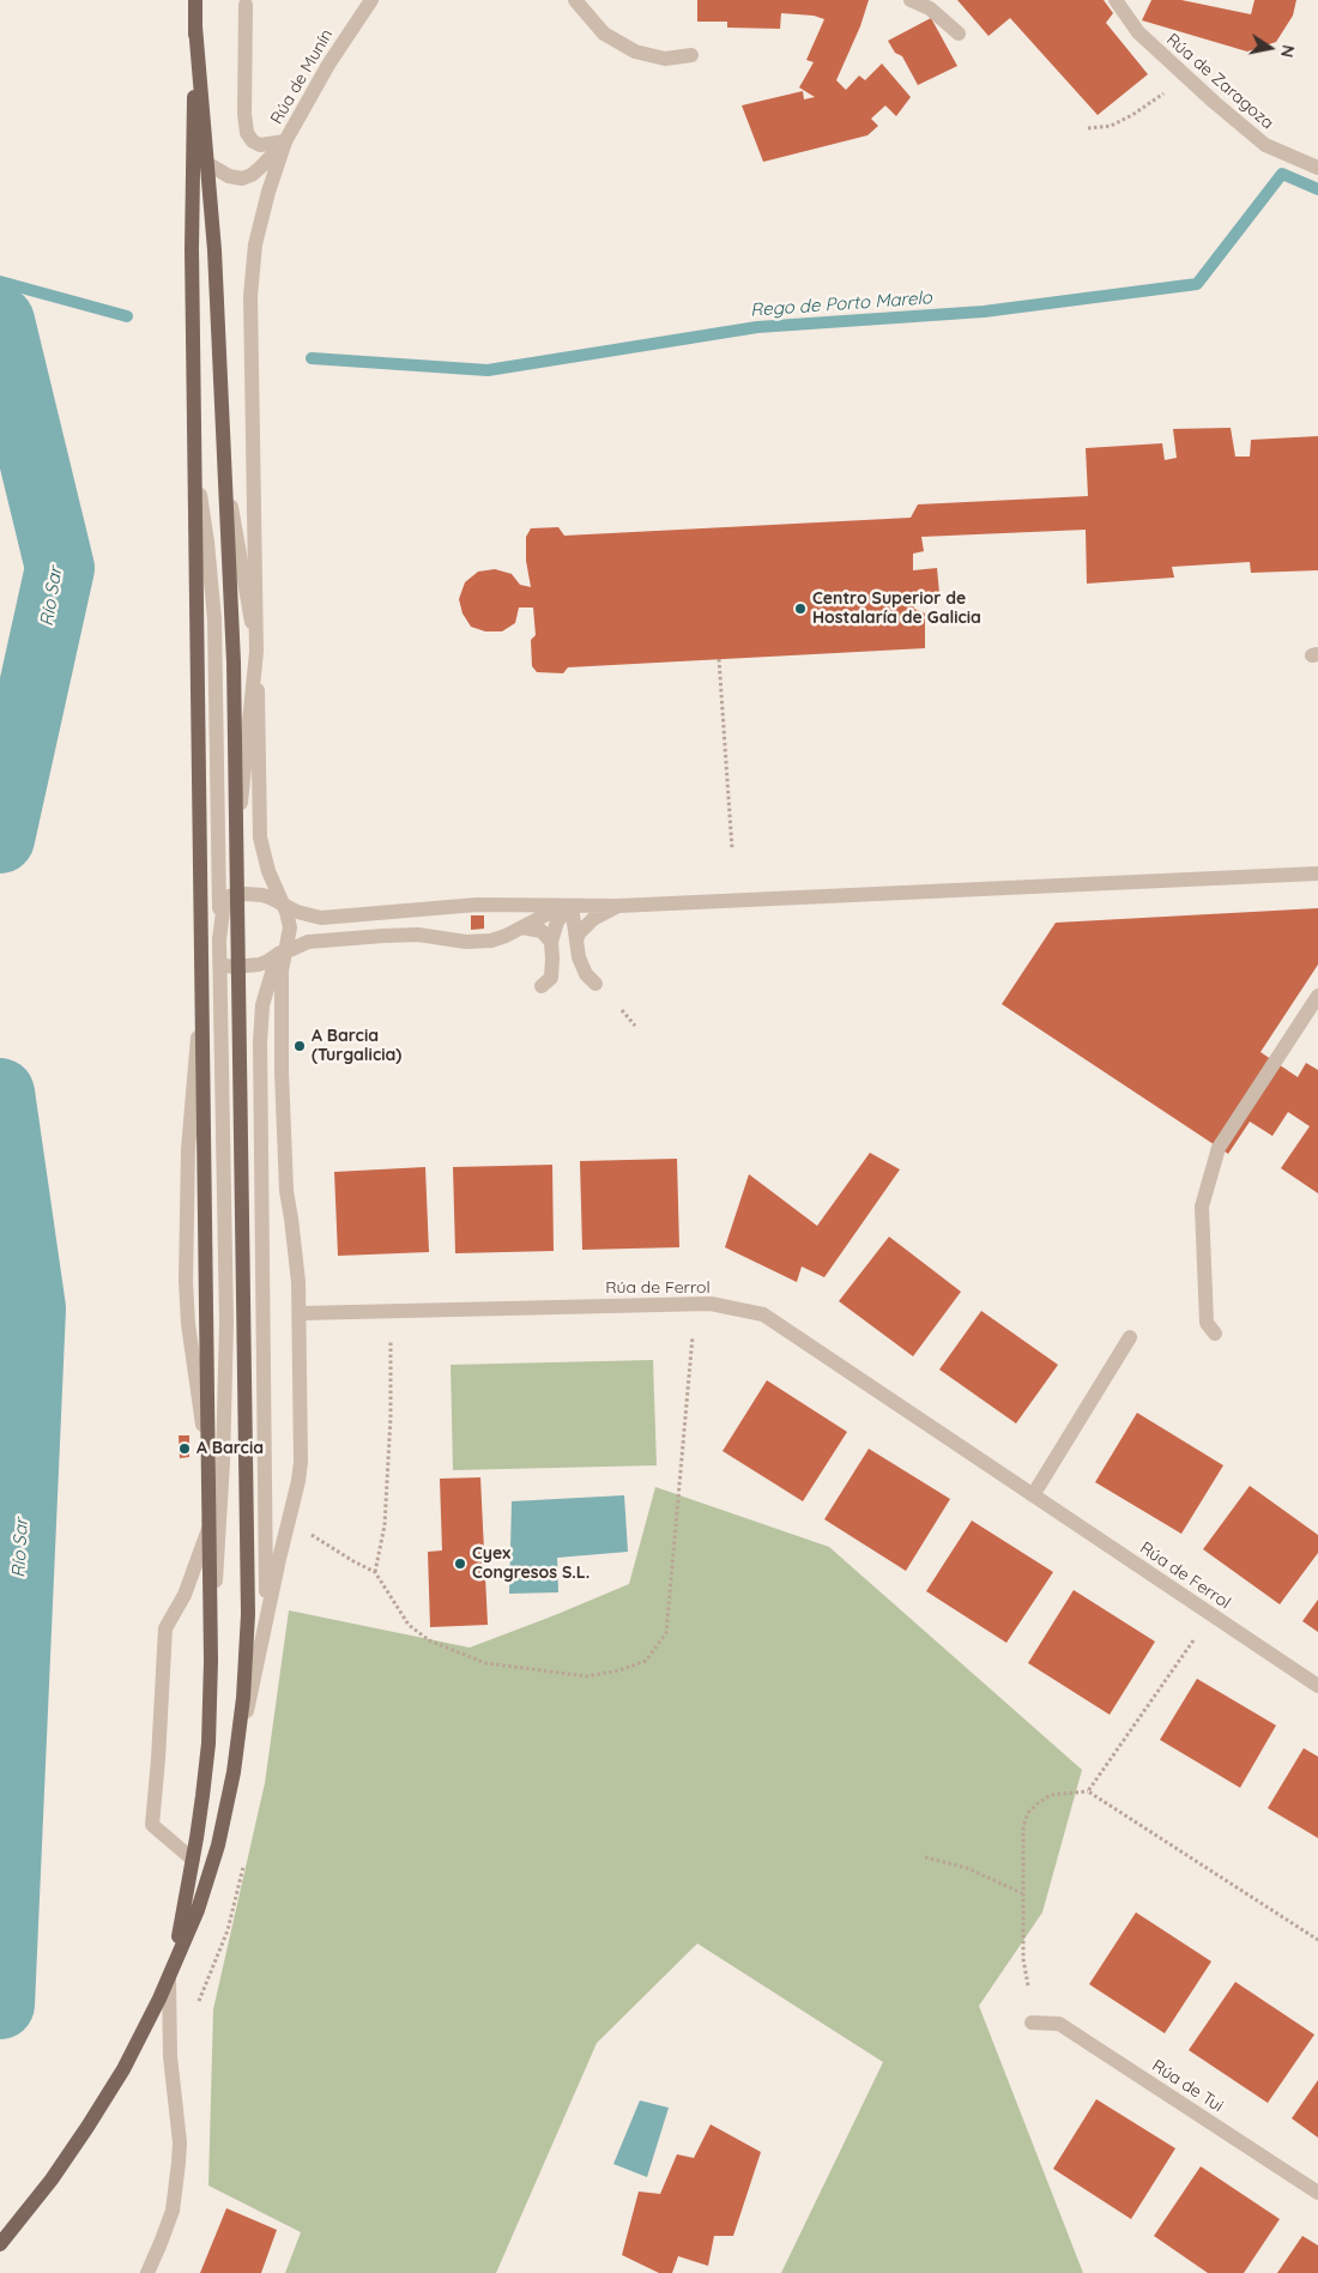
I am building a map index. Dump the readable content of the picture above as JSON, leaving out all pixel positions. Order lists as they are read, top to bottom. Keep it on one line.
{"streets":{"street":["Rúa de Munín","Rúa de Zaragoza","Rúa de Ferrol","Rúa de Tui"]},"water":["Rego de Porto Marelo","Río Sar"],"places":["Centro Superior de Hostalaría de Galicia","A Barcia (Turgalicia)","A Barcia","Cyex Congresos S.L."],"north":"right"}
